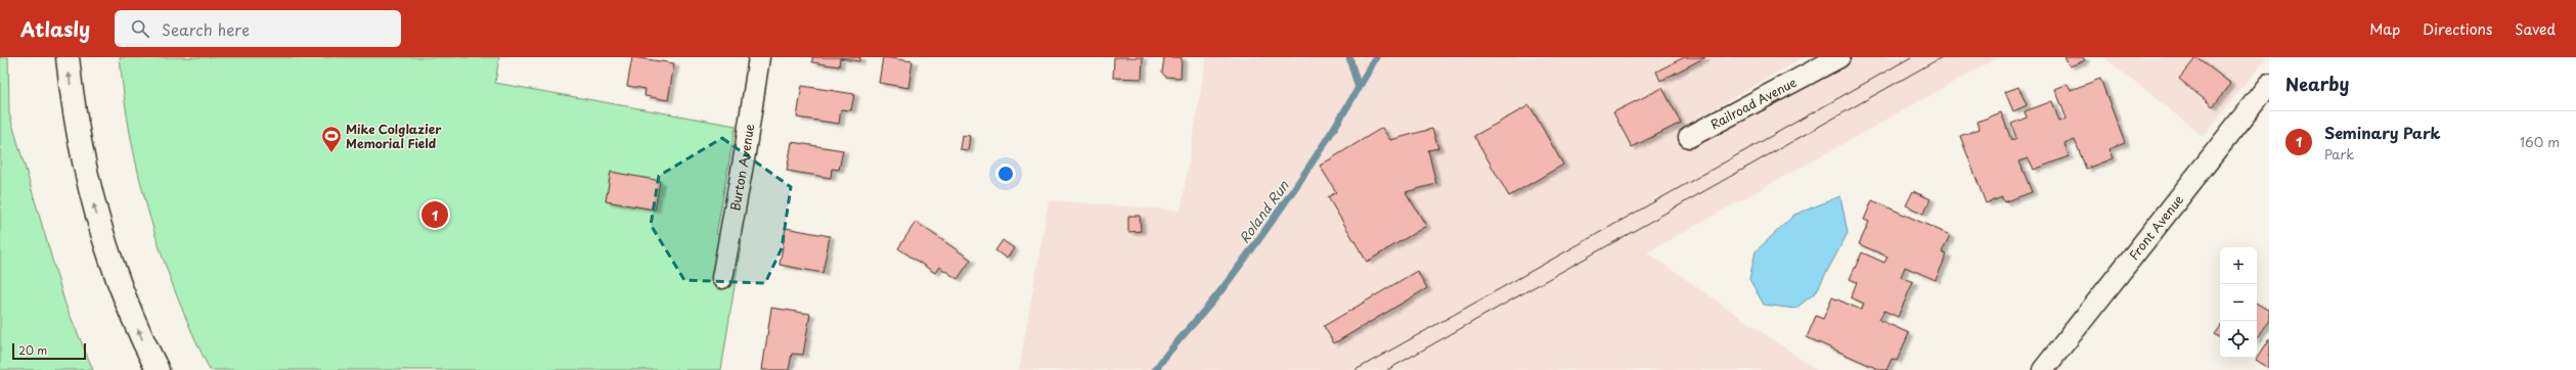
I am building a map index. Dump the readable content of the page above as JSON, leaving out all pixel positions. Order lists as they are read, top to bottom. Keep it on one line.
{"streets":{"street":["Railroad Avenue","Burton Avenue","Front Avenue"]},"water":["Roland Run"],"places":{"sports":["Mike Colglazier Memorial Field"]},"scale_bar":"20 m","page":{"header":"Atlasly","search":"Search here","nav":["Map","Directions","Saved"],"heading":"Nearby","list":[{"mark":"1","name":"Seminary Park","note":"Park","value":"160 m"}],"pins":"1","map_buttons":["+","−"],"scale":"20 m"}}
